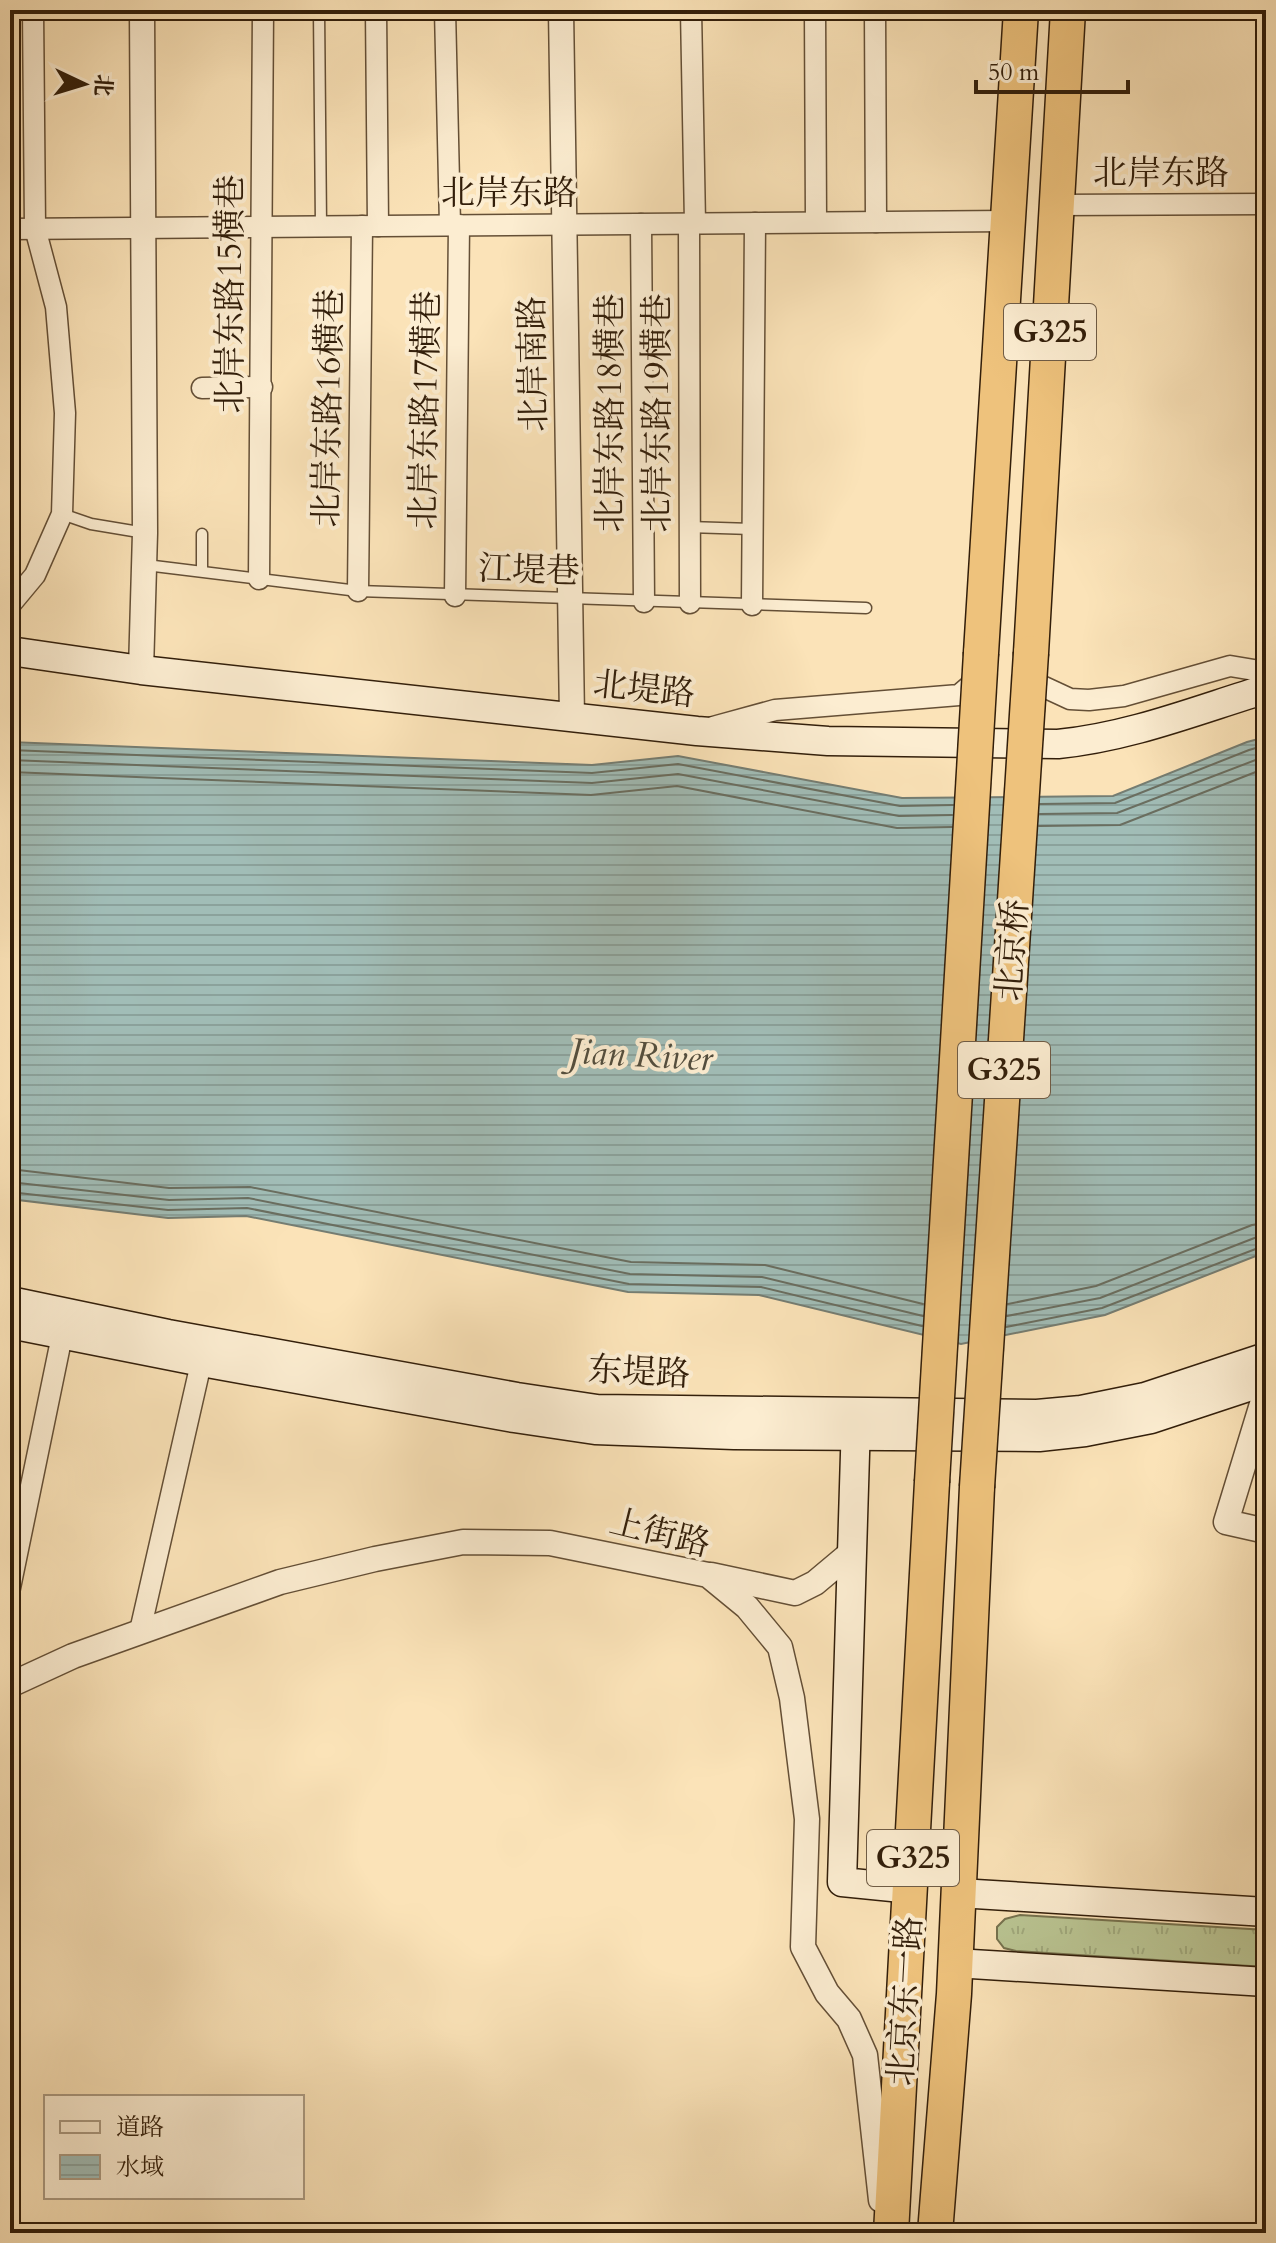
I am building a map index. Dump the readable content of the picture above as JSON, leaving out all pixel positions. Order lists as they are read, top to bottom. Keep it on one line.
{"streets":{"highway":["G325","北京桥","北京东一路"],"main road":["北堤路","东堤路"],"street":["北岸东路","北岸东路15横巷","北岸南路","北岸东路16横巷","北岸东路17横巷","北岸东路18横巷","北岸东路19横巷","上街路"],"lane":["江堤巷"]},"crossings":[["北岸东路","北岸东路15横巷"],["北岸东路","G325"],["北岸东路","北岸南路"],["北岸东路","北岸东路16横巷"],["北岸东路","北岸东路17横巷"],["北岸东路","北岸东路18横巷"],["北岸东路","北岸东路19横巷"],["北岸东路15横巷","江堤巷"],["G325","北京桥"],["北岸南路","江堤巷"],["北岸南路","北堤路"],["北岸东路16横巷","江堤巷"],["北岸东路17横巷","江堤巷"],["北岸东路18横巷","江堤巷"],["北岸东路19横巷","江堤巷"],["北京桥","北京东一路"]],"water":["Jian River"],"legend":["道路","水域"],"scale_bar":"50 m","north":"right"}
